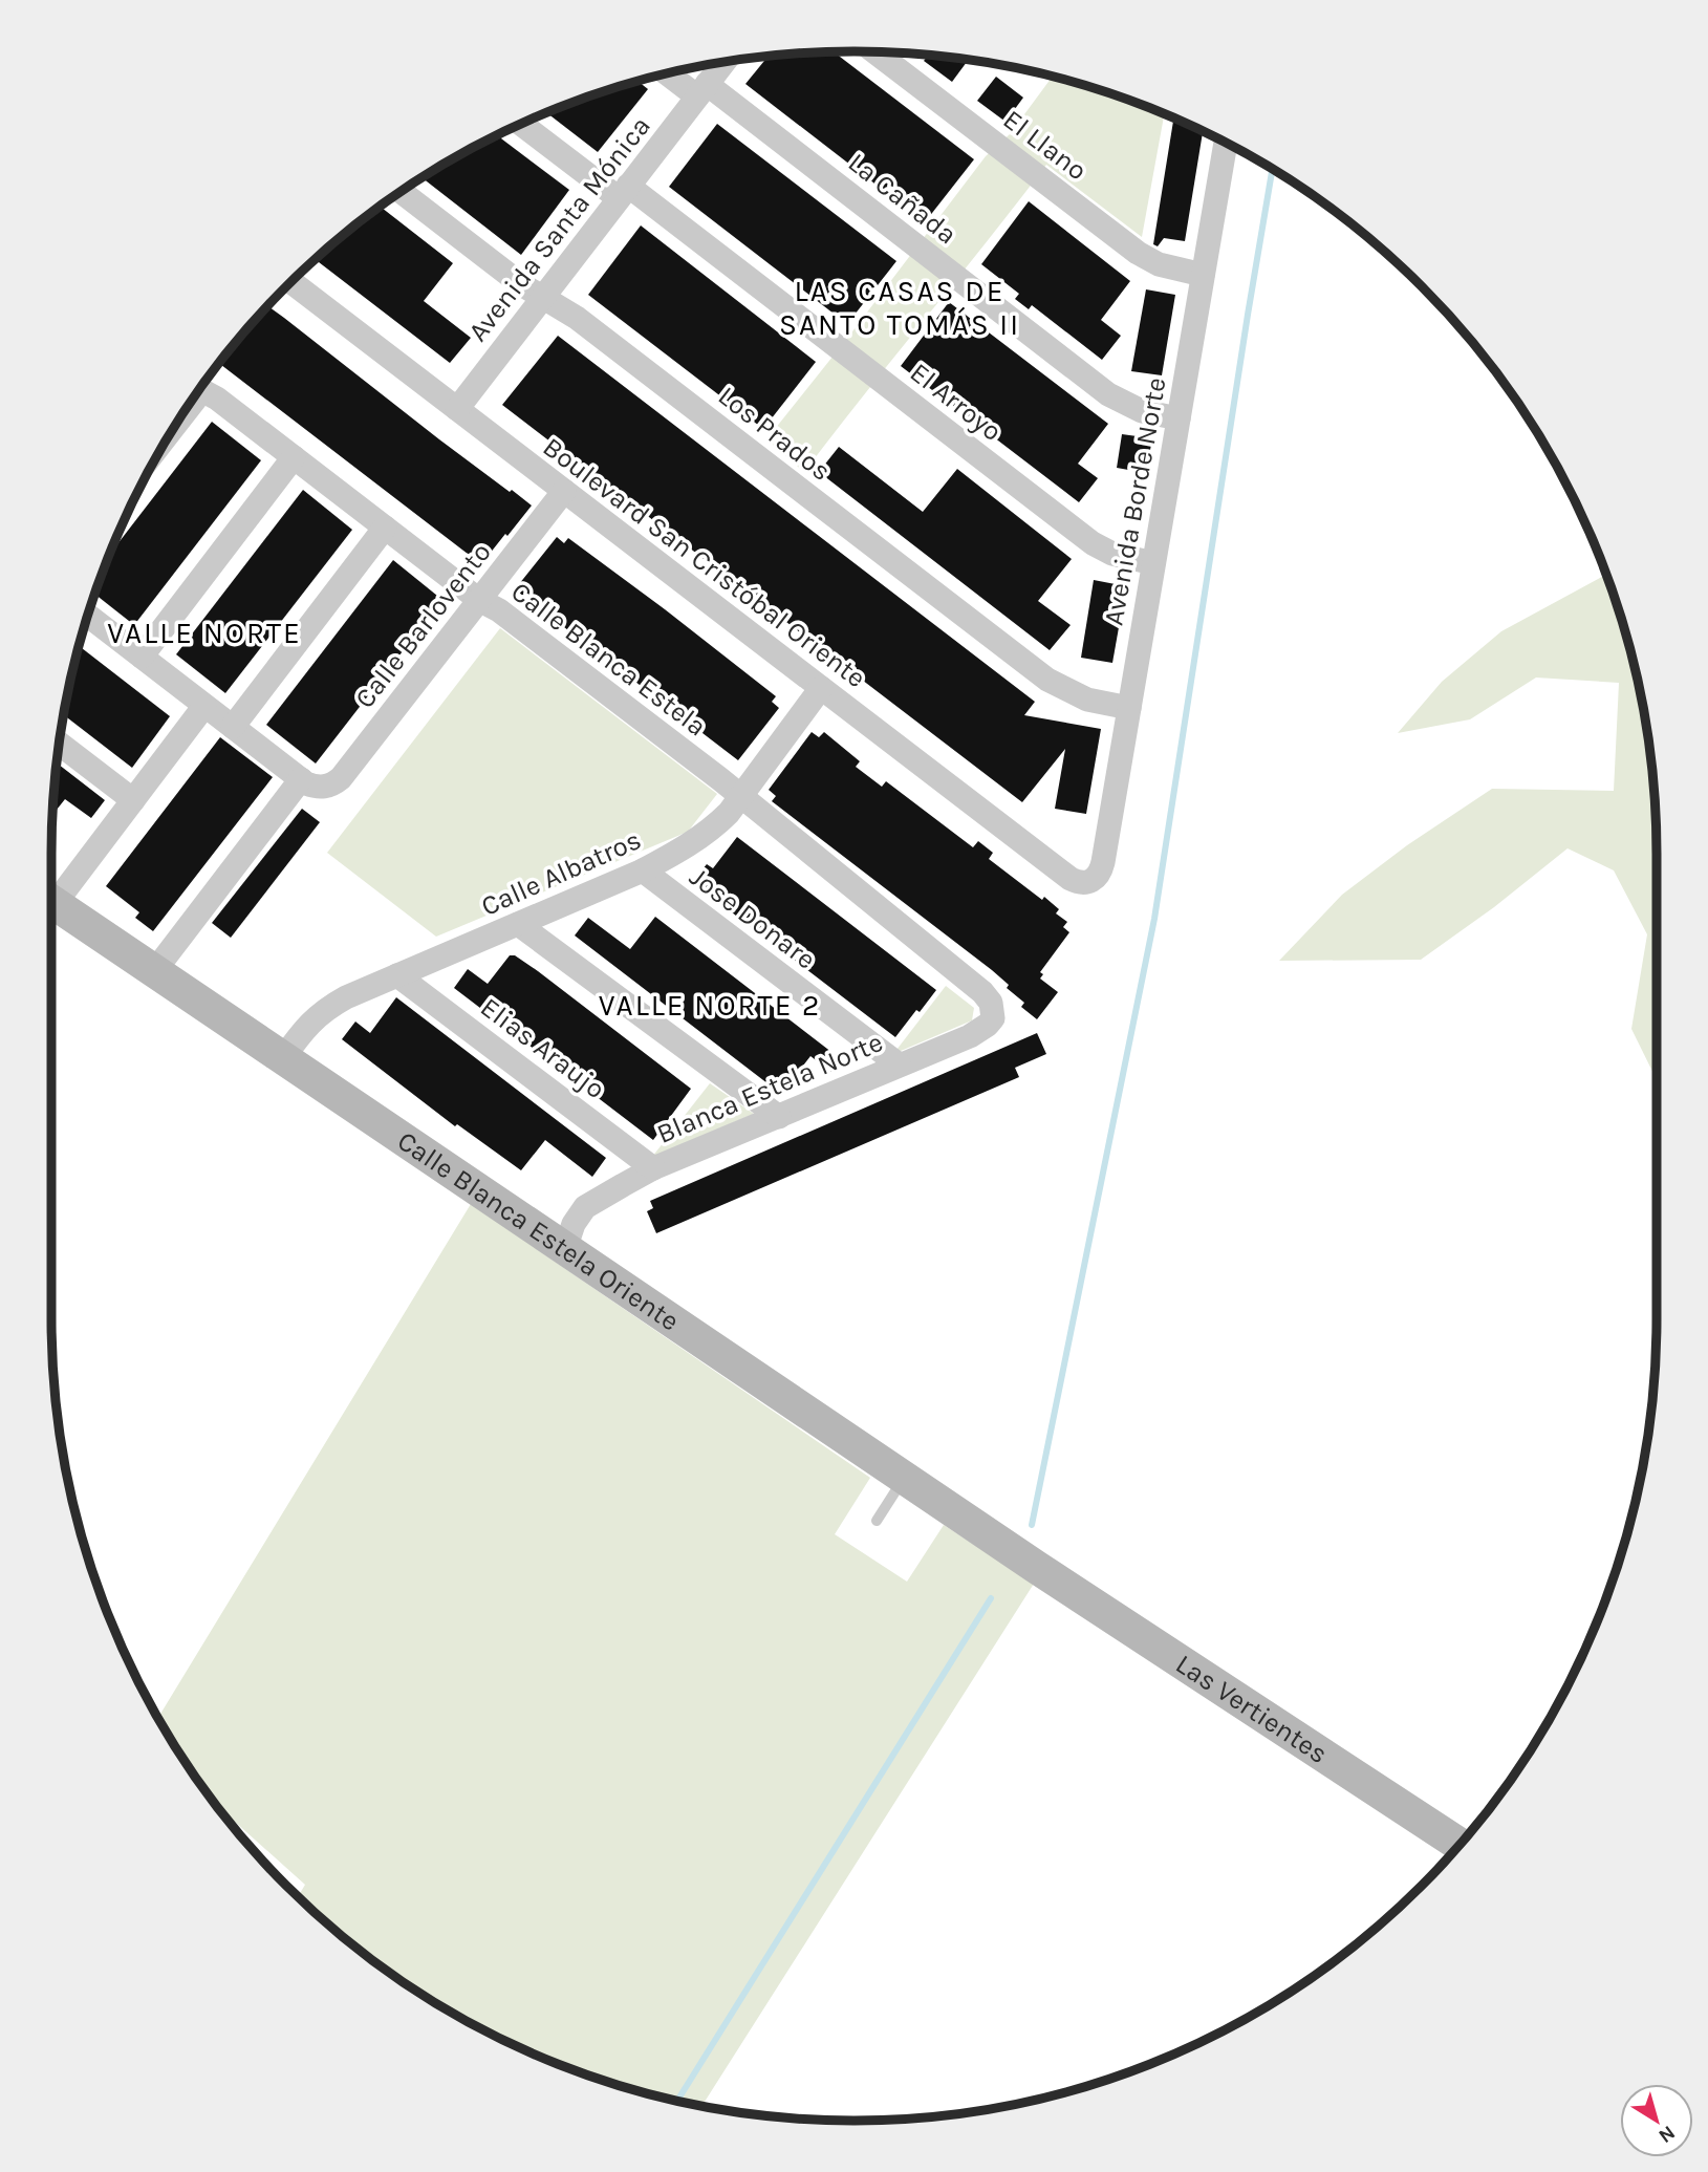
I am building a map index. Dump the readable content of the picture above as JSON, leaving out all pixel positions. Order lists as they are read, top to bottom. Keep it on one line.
{"streets":{"street":["El Llano","La Cañada","Avenida Santa Mónica","El Arroyo","Los Prados","Avenida Borde Norte","Boulevard San Cristóbal Oriente","Calle Barlovento","Calle Blanca Estela","Calle Albatros","Jose Donare","Elias Araujo","Blanca Estela Norte","Calle Blanca Estela Oriente","Las Vertientes"]},"crossings":[["El Llano","Avenida Borde Norte"],["La Cañada","Avenida Santa Mónica"],["La Cañada","Avenida Borde Norte"],["Avenida Santa Mónica","El Arroyo"],["Avenida Santa Mónica","Los Prados"],["Avenida Santa Mónica","Boulevard San Cristóbal Oriente"],["El Arroyo","Avenida Borde Norte"],["Los Prados","Avenida Borde Norte"],["Avenida Borde Norte","Boulevard San Cristóbal Oriente"],["Boulevard San Cristóbal Oriente","Calle Barlovento"],["Boulevard San Cristóbal Oriente","Calle Albatros"],["Calle Barlovento","Calle Blanca Estela"],["Calle Barlovento","Calle Blanca Estela Oriente"],["Calle Blanca Estela","Calle Albatros"],["Calle Blanca Estela","Blanca Estela Norte"],["Calle Albatros","Jose Donare"],["Calle Albatros","Elias Araujo"],["Calle Albatros","Calle Blanca Estela Oriente"],["Jose Donare","Blanca Estela Norte"],["Elias Araujo","Blanca Estela Norte"],["Blanca Estela Norte","Calle Blanca Estela Oriente"],["Calle Blanca Estela Oriente","Las Vertientes"]],"districts":["LAS CASAS DE SANTO TOMÁS II","VALLE NORTE","VALLE NORTE 2"],"north":"bottom right"}
